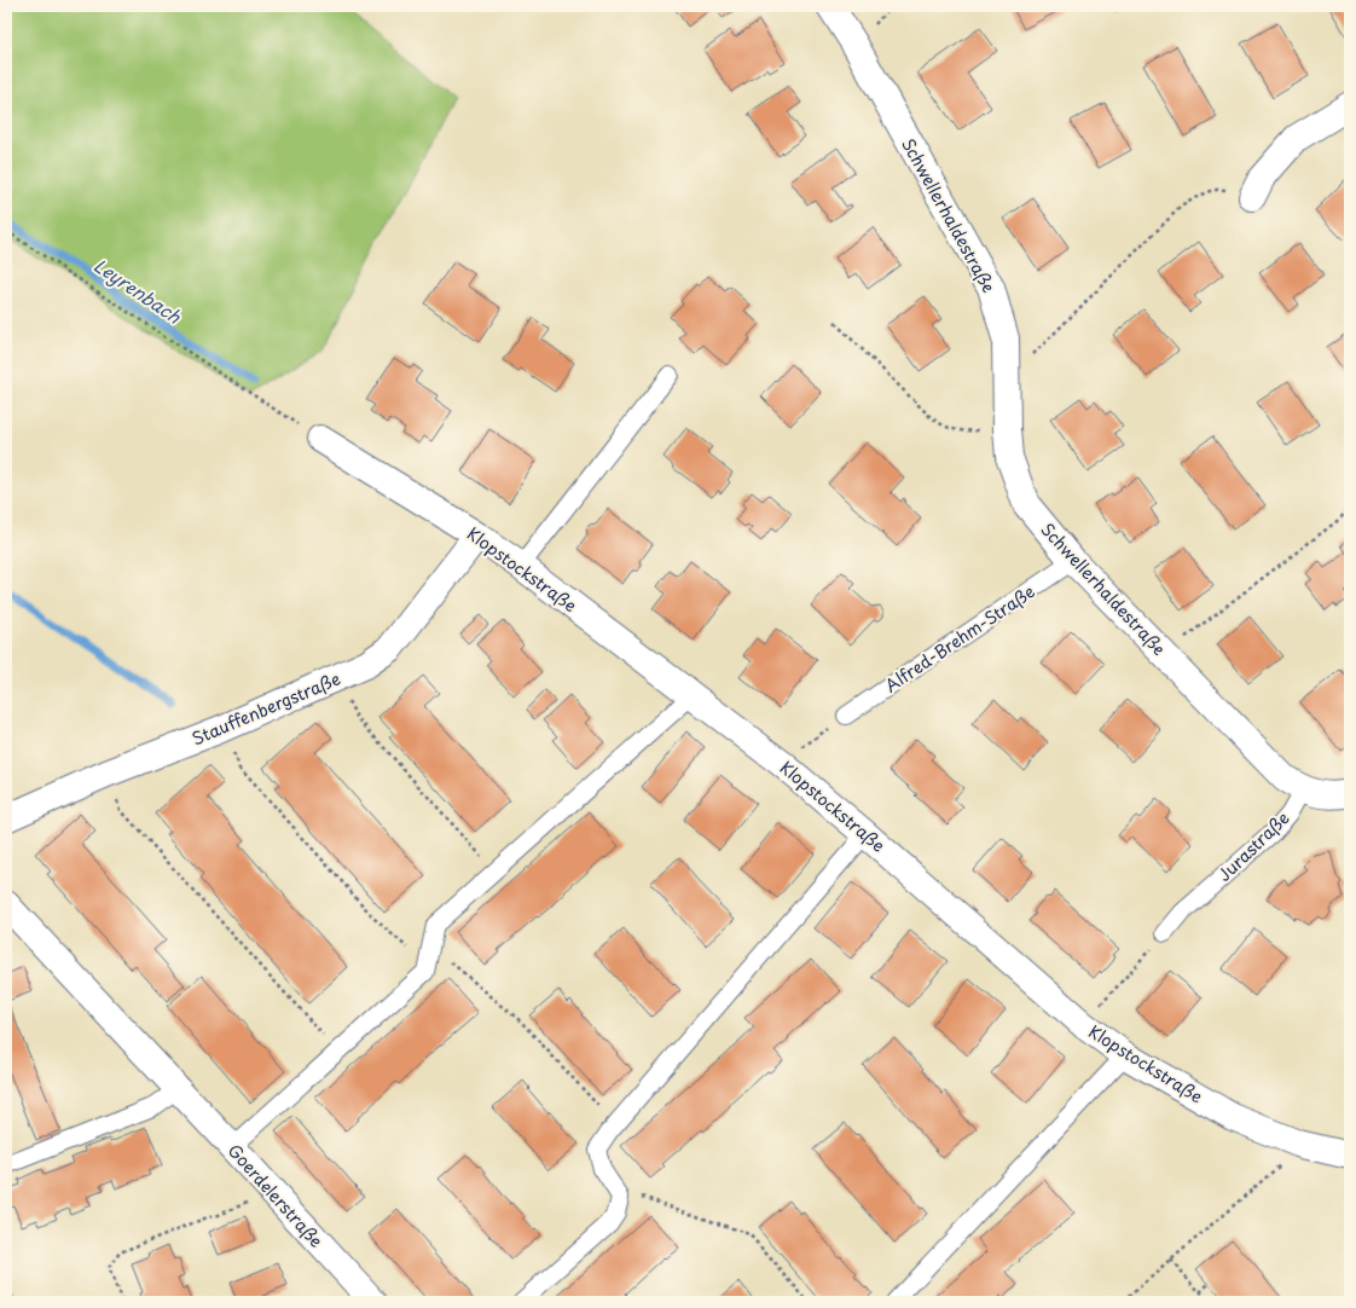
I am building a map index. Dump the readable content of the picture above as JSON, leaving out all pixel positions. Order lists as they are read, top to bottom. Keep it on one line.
{"streets":{"street":["Schwellerhaldestraße","Klopstockstraße","Stauffenbergstraße","Goerdelerstraße"],"lane":["Alfred-Brehm-Straße","Jurastraße"]},"crossings":[["Schwellerhaldestraße","Alfred-Brehm-Straße"],["Schwellerhaldestraße","Jurastraße"],["Klopstockstraße","Stauffenbergstraße"]],"water":["Leyrenbach"]}
